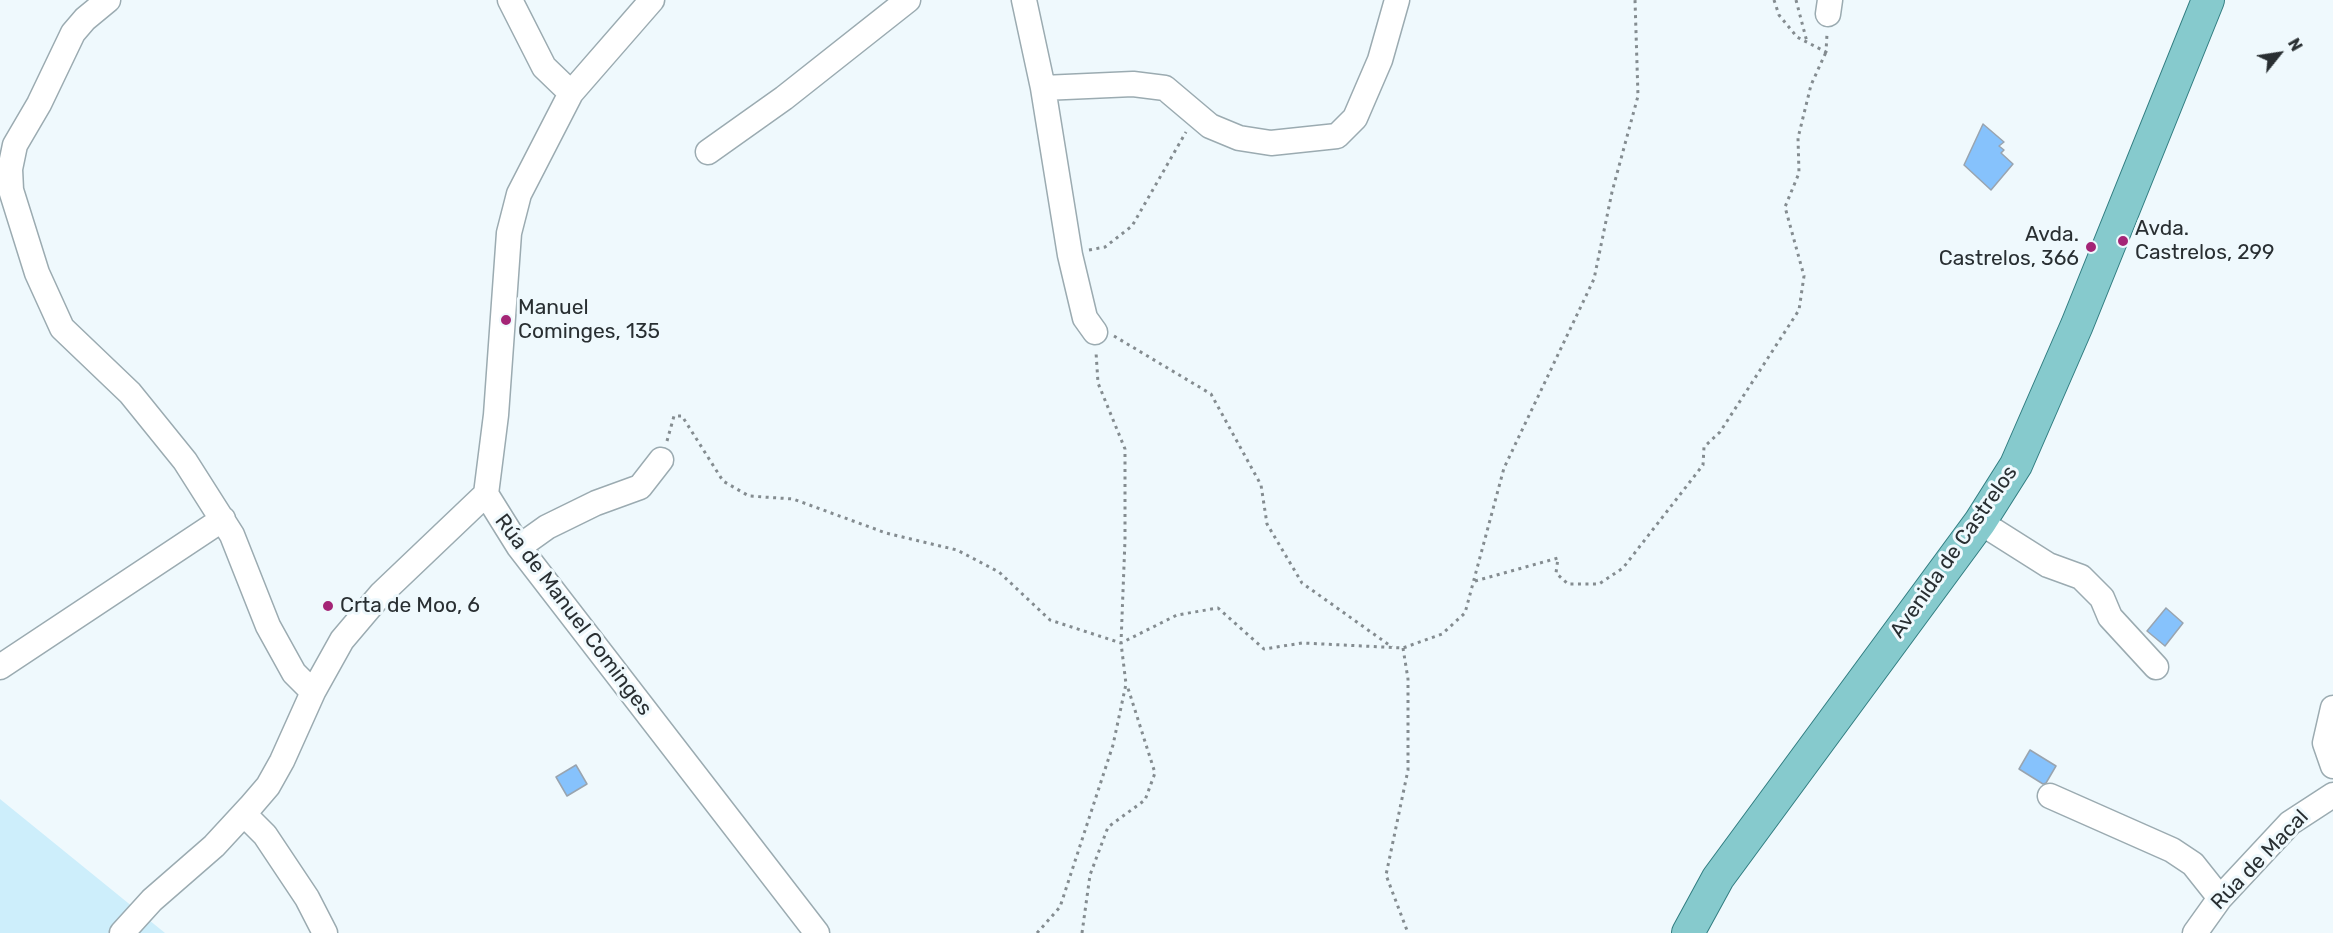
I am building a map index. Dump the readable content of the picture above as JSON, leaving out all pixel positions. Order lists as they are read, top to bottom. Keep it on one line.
{"streets":{"main road":["Avenida de Castrelos"],"street":["Rúa de Manuel Cominges","Rúa de Macal"]},"places":["Avda. Castrelos, 299","Avda. Castrelos, 366","Manuel Cominges, 135","Crta de Moo, 6"],"north":"top right"}
